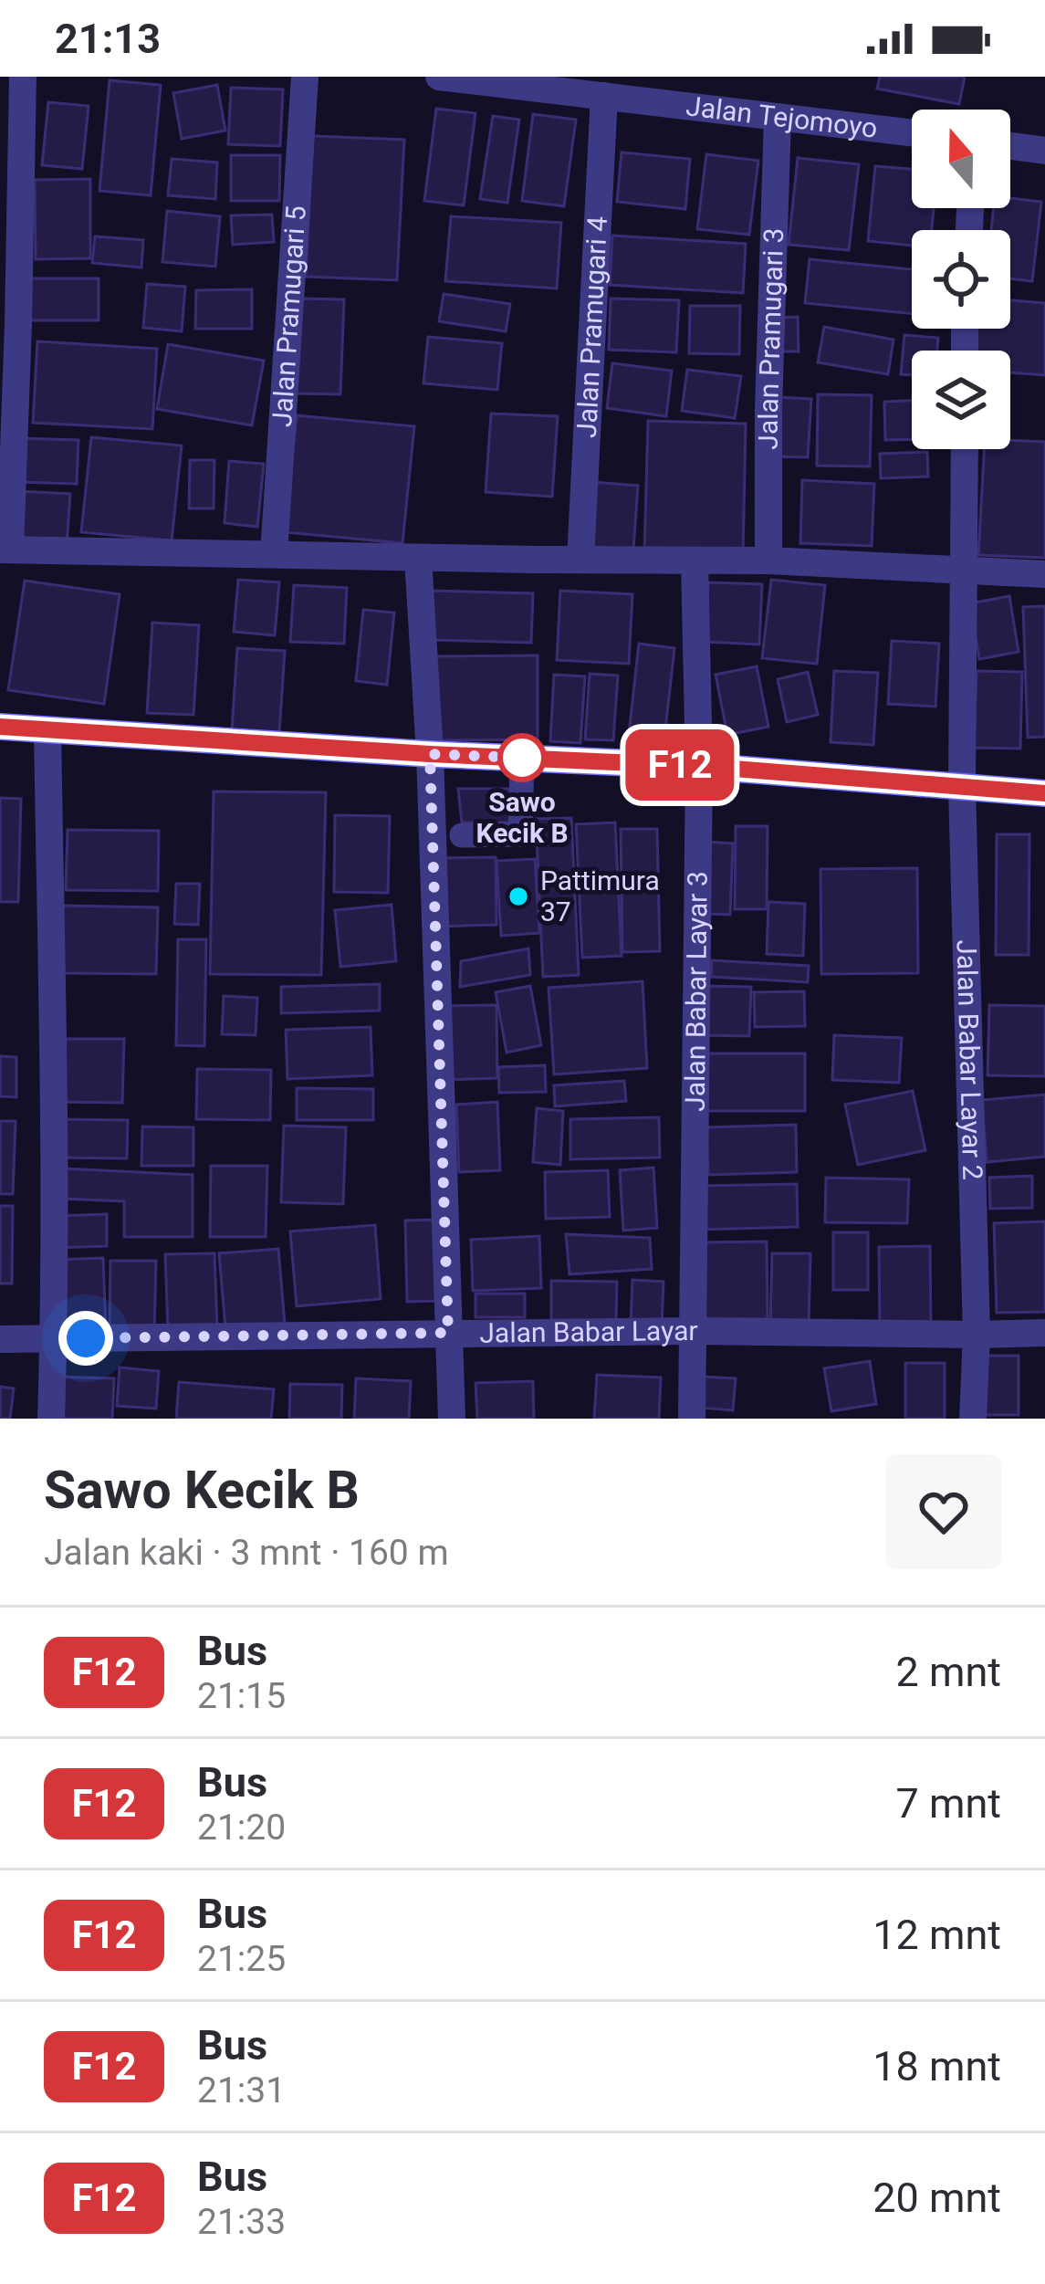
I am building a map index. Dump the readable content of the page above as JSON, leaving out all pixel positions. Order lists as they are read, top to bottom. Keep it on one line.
{"streets":{"street":["Jalan Tejomoyo","Jalan Pramugari 5","Jalan Pramugari 4","Jalan Pramugari 3","Jalan Babar Layar 3","Jalan Babar Layar 2","Jalan Babar Layar"]},"crossings":[["Jalan Tejomoyo","Jalan Pramugari 4"],["Jalan Tejomoyo","Jalan Pramugari 3"],["Jalan Babar Layar 3","Jalan Babar Layar"],["Jalan Babar Layar 2","Jalan Babar Layar"]],"places":["Sawo Kecik B","Pattimura 37"],"lines":["bus line F12"],"north":"top","page":{"status":"21:13","on_map":"F12","heading":["Sawo Kecik B","Jalan kaki · 3 mnt · 160 m"],"list":[{"mark":"F12","name":"Bus","note":"21:15","value":"2 mnt"},{"mark":"F12","name":"Bus","note":"21:20","value":"7 mnt"},{"mark":"F12","name":"Bus","note":"21:25","value":"12 mnt"},{"mark":"F12","name":"Bus","note":"21:31","value":"18 mnt"},{"mark":"F12","name":"Bus","note":"21:33","value":"20 mnt"}]}}
